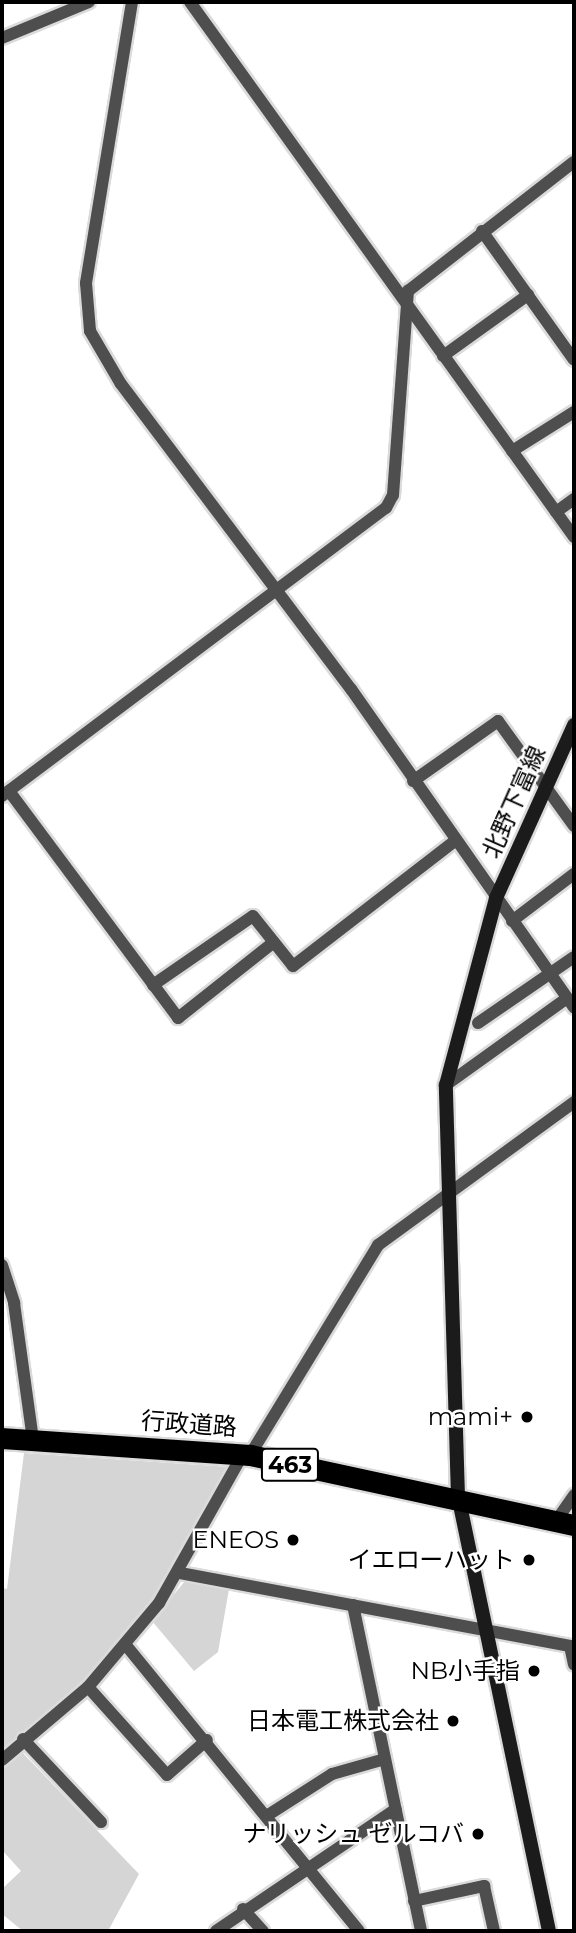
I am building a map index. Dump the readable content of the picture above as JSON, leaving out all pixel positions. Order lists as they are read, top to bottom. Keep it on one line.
{"streets":{"highway":["行政道路","463"],"street":["北野下富線"]},"crossings":[["北野下富線","行政道路"]],"places":["mami+","ENEOS","イエローハット","NB小手指","日本電工株式会社","ナリッシュ ゼルコバ"]}
